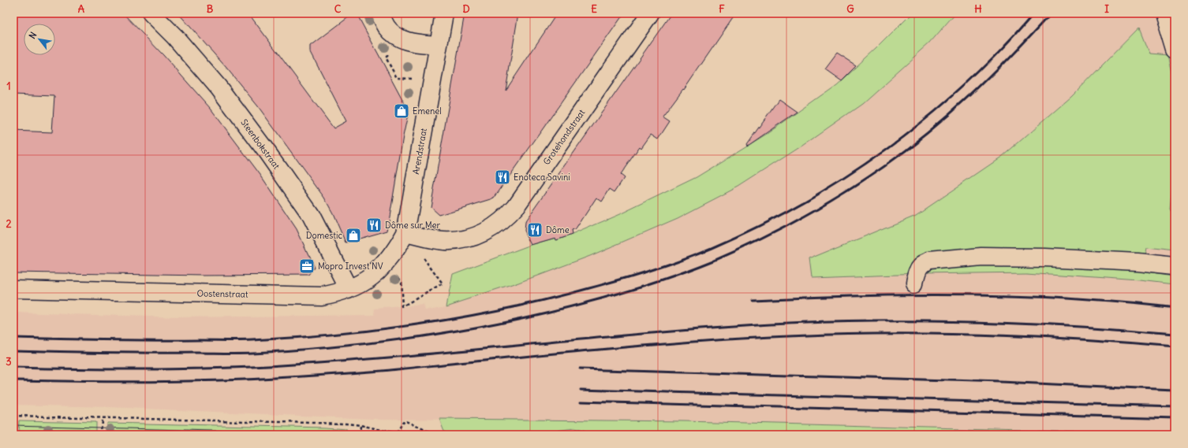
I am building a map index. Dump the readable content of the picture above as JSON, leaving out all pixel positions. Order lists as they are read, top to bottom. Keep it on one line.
{"streets":{"street":["Grotehondstraat","Steenbokstraat","Arendstraat","Oostenstraat"]},"crossings":[["Grotehondstraat","Arendstraat"],["Grotehondstraat","Oostenstraat"],["Steenbokstraat","Oostenstraat"],["Arendstraat","Oostenstraat"]],"places":{"shop":["Emenel","Domestic"],"restaurant":["Enoteca Savini","Dôme sur Mer","Dôme"],"office":["Mopro Invest NV"]},"north":"top left","grid":{"columns":["A","B","C","D","E","F","G","H","I"],"rows":["1","2","3"]}}
